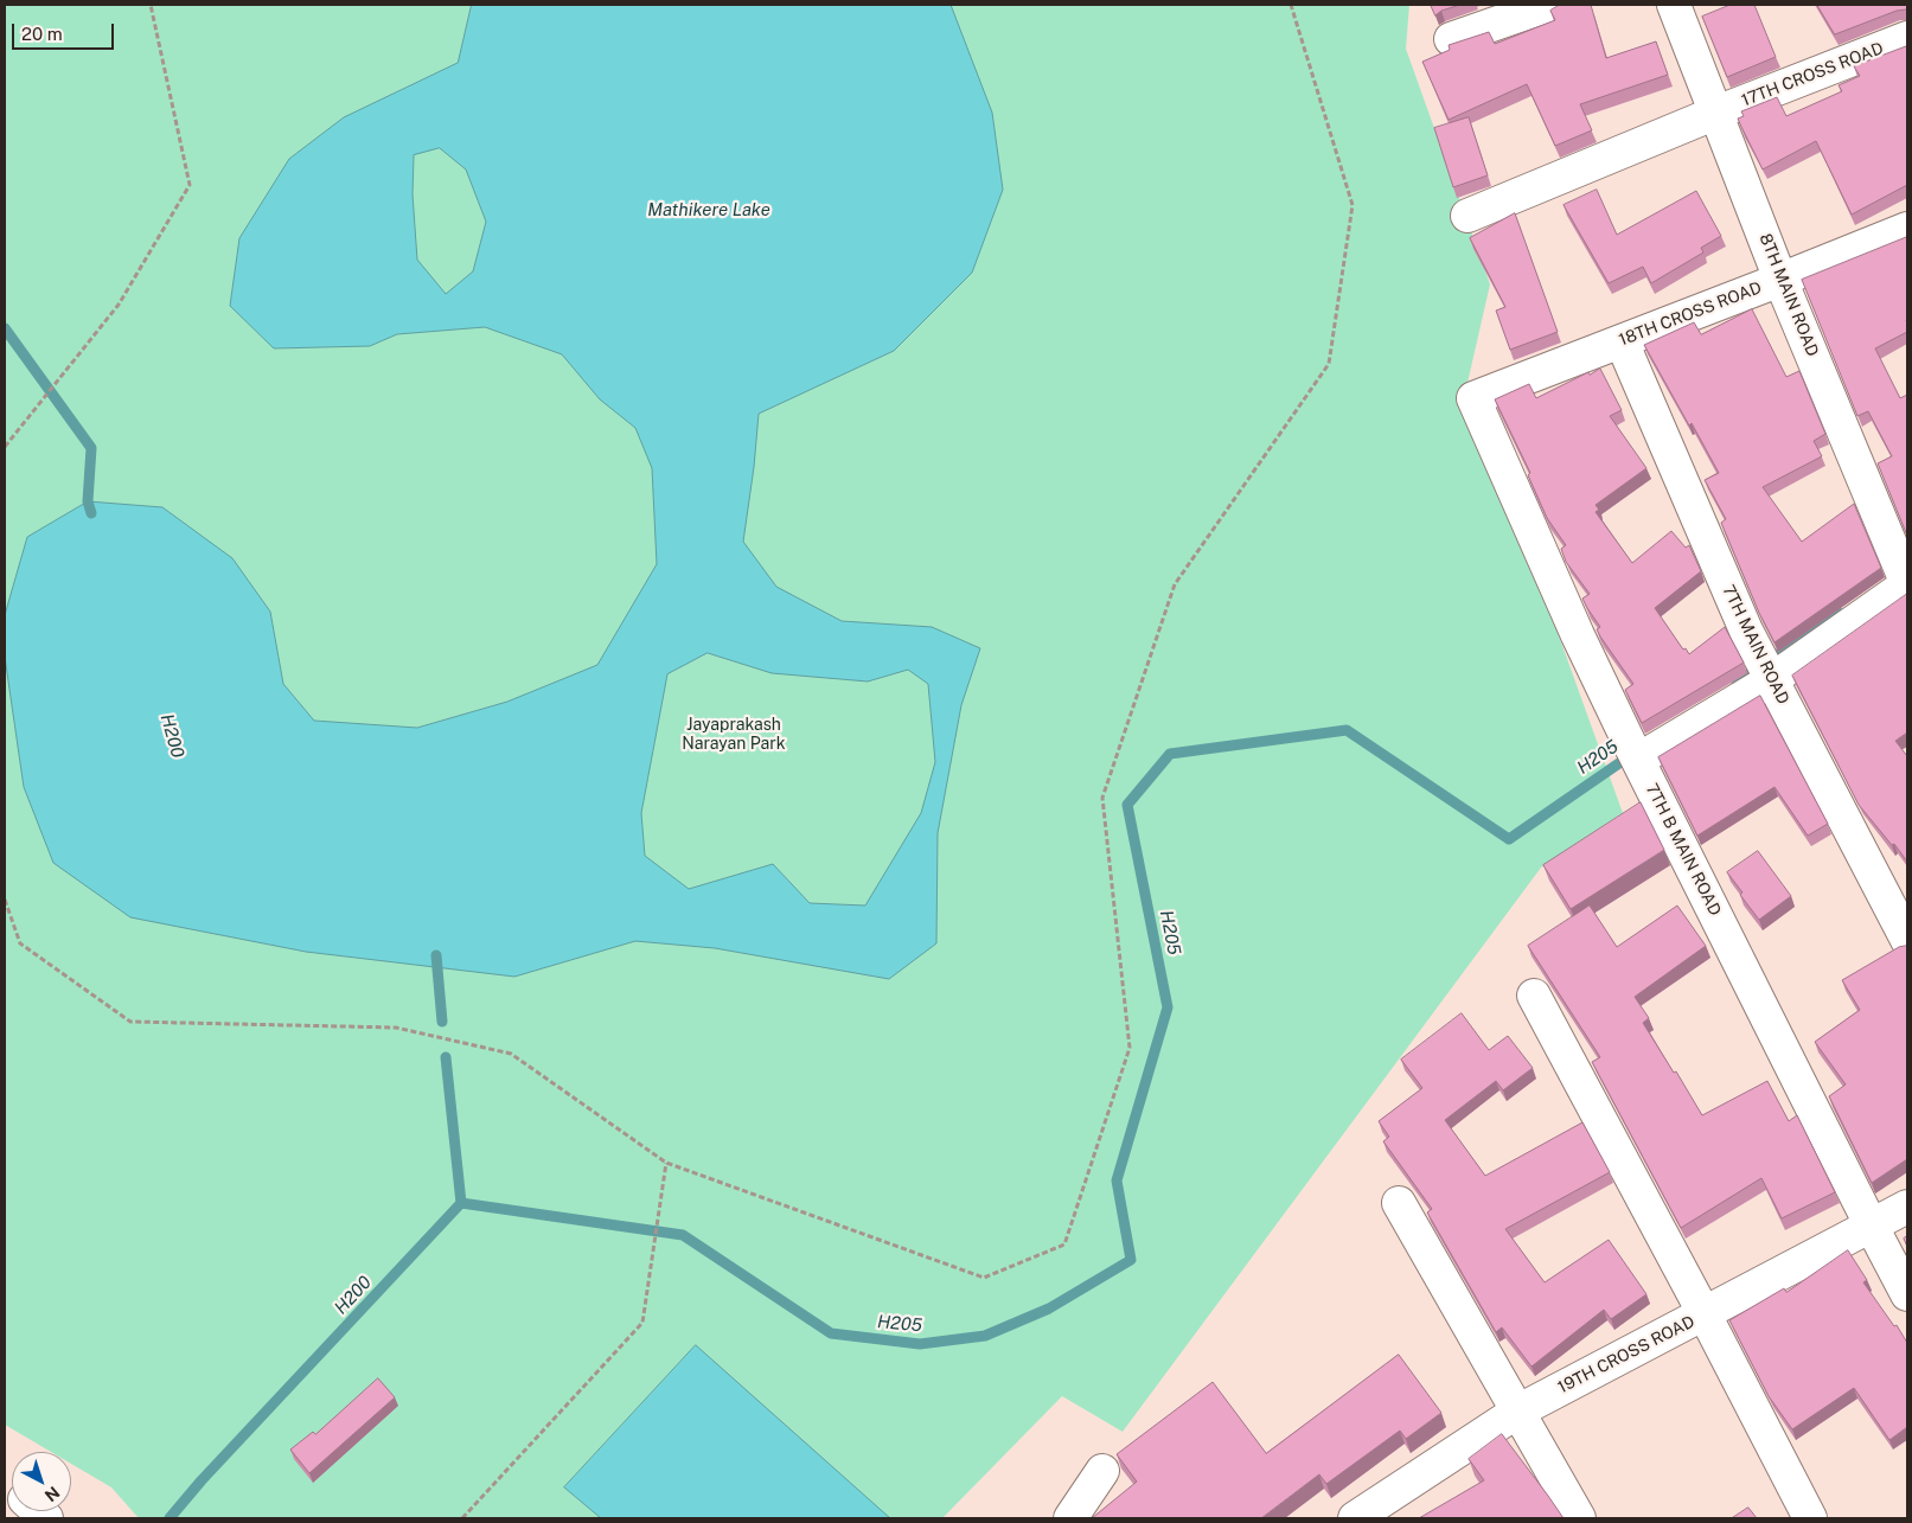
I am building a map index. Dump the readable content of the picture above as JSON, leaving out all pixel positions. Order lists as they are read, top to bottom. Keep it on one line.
{"streets":{"street":["17TH CROSS ROAD","8TH MAIN ROAD","18TH CROSS ROAD","7TH MAIN ROAD","7TH B MAIN ROAD","19TH CROSS ROAD"]},"crossings":[["17TH CROSS ROAD","8TH MAIN ROAD"],["8TH MAIN ROAD","18TH CROSS ROAD"],["18TH CROSS ROAD","7TH MAIN ROAD"],["18TH CROSS ROAD","7TH B MAIN ROAD"],["7TH B MAIN ROAD","19TH CROSS ROAD"]],"water":["Mathikere Lake","H200","H205"],"parks":["Jayaprakash Narayan Park"],"scale_bar":"20 m","north":"bottom right"}
